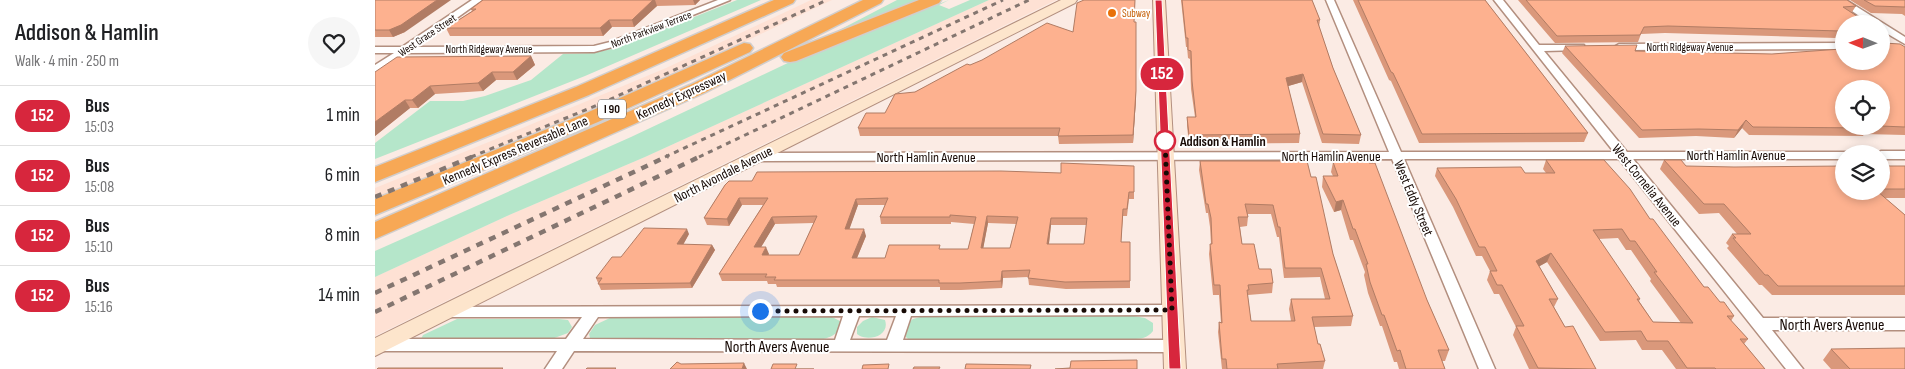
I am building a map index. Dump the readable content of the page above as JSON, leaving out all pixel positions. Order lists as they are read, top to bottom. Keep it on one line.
{"streets":{"highway":["Kennedy Expressway","I 90","Kennedy Express Reversable Lane"],"street":["North Parkview Terrace","West Grace Street","North Ridgeway Avenue","North Hamlin Avenue","North Avondale Avenue","West Cornelia Avenue","West Eddy Street","North Avers Avenue"]},"crossings":[["North Parkview Terrace","North Ridgeway Avenue"],["West Grace Street","North Ridgeway Avenue"],["North Hamlin Avenue","North Avondale Avenue"],["North Hamlin Avenue","West Cornelia Avenue"],["North Hamlin Avenue","West Eddy Street"],["North Avondale Avenue","North Avers Avenue"],["West Cornelia Avenue","North Avers Avenue"]],"places":["Subway","Addison & Hamlin"],"lines":["bus line 152"],"north":"left","page":{"heading":["Addison & Hamlin","Walk · 4 min · 250 m"],"on_map":"152","list":[{"mark":"152","name":"Bus","note":"15:03","value":"1 min"},{"mark":"152","name":"Bus","note":"15:08","value":"6 min"},{"mark":"152","name":"Bus","note":"15:10","value":"8 min"},{"mark":"152","name":"Bus","note":"15:16","value":"14 min"}]}}
